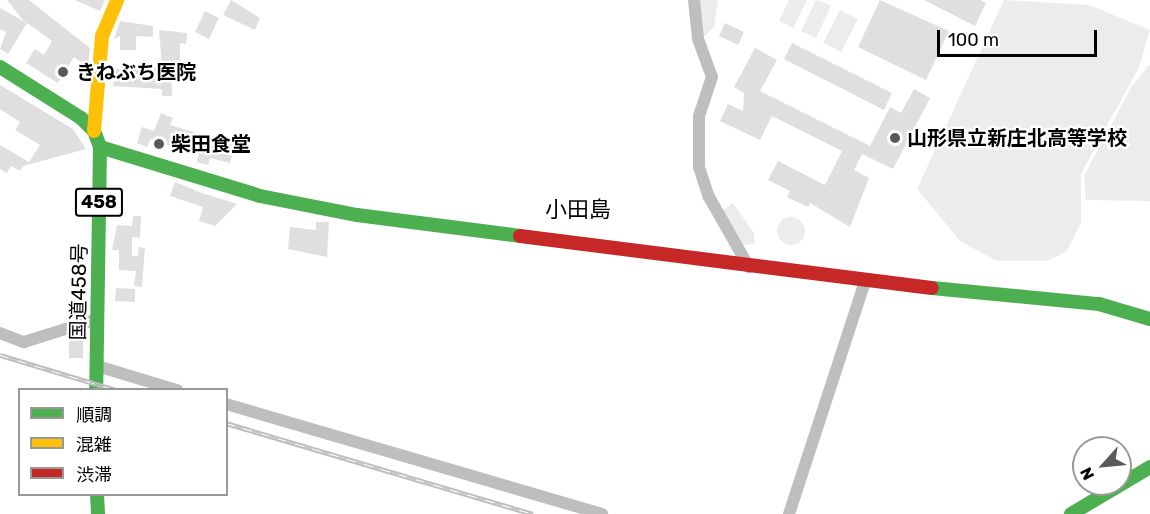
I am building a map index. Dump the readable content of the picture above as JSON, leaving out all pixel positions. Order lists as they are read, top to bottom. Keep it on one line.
{"streets":{"main road":["458","国道458号"]},"districts":["小田島"],"places":["きねぶち医院","山形県立新庄北高等学校","柴田食堂"],"legend":["順調","混雑","渋滞"],"scale_bar":"100 m","north":"bottom left"}
